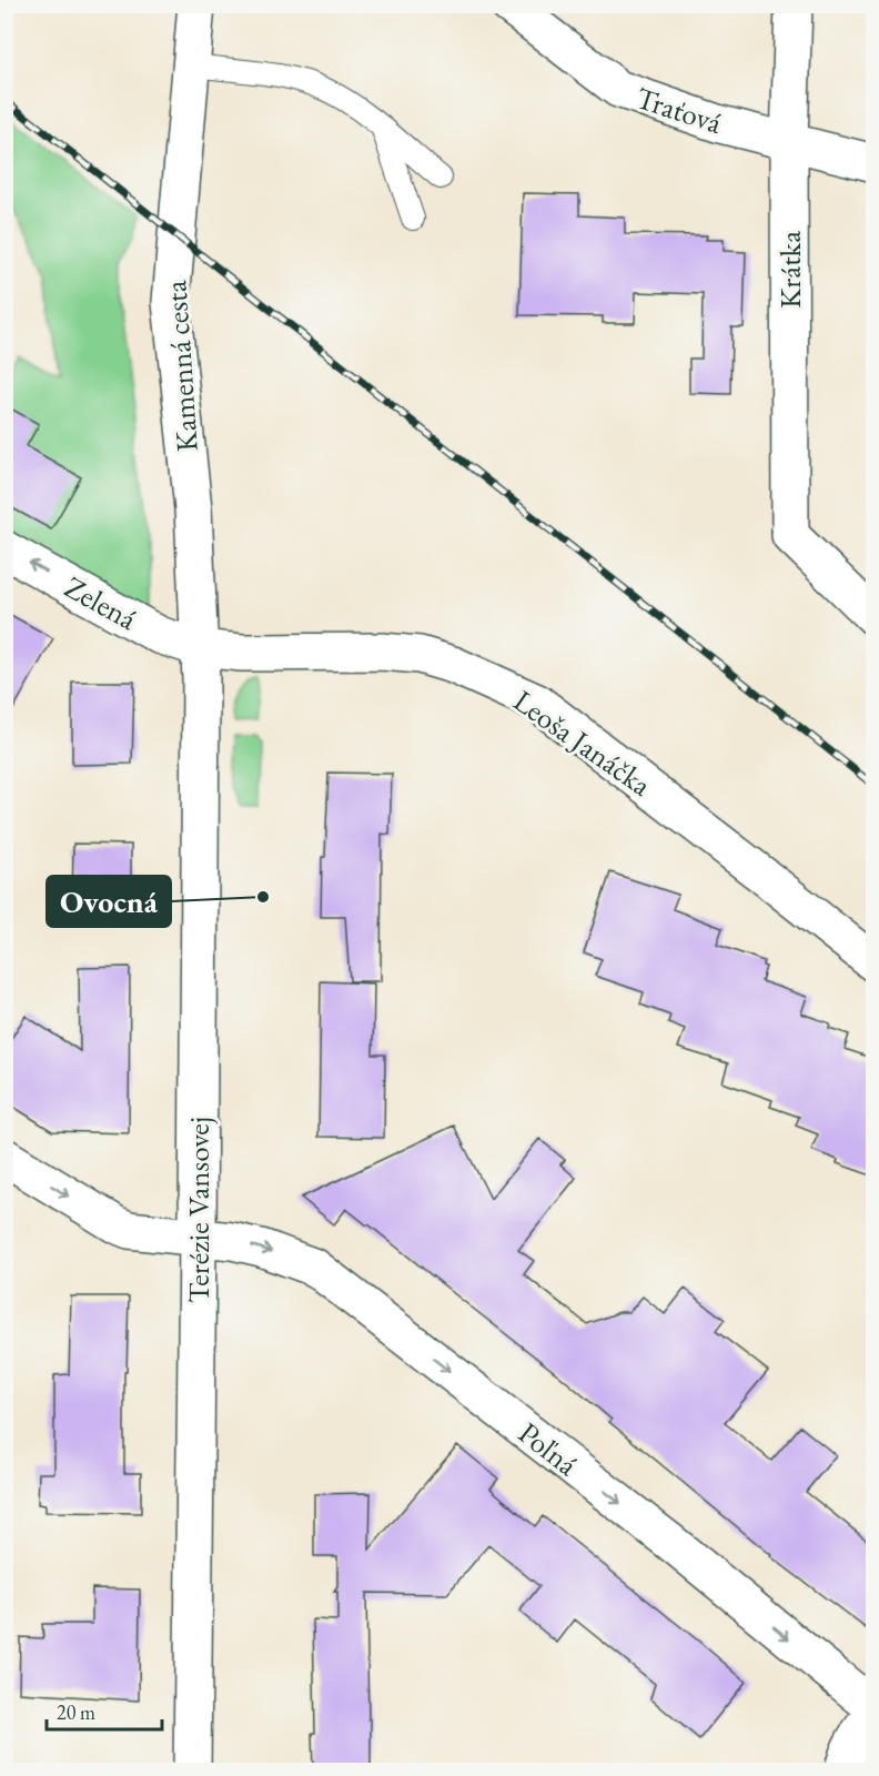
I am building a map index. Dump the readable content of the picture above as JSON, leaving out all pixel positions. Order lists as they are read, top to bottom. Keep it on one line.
{"streets":{"street":["Traťová","Krátka","Kamenná cesta","Zelená","Leoša Janáčka","Terézie Vansovej","Poľná"]},"crossings":[["Traťová","Krátka"],["Kamenná cesta","Zelená"],["Kamenná cesta","Leoša Janáčka"],["Kamenná cesta","Terézie Vansovej"],["Zelená","Leoša Janáčka"],["Zelená","Terézie Vansovej"],["Leoša Janáčka","Terézie Vansovej"],["Terézie Vansovej","Poľná"]],"one_way":["Zelená","Poľná"],"places":["Ovocná"],"scale_bar":"20 m"}
